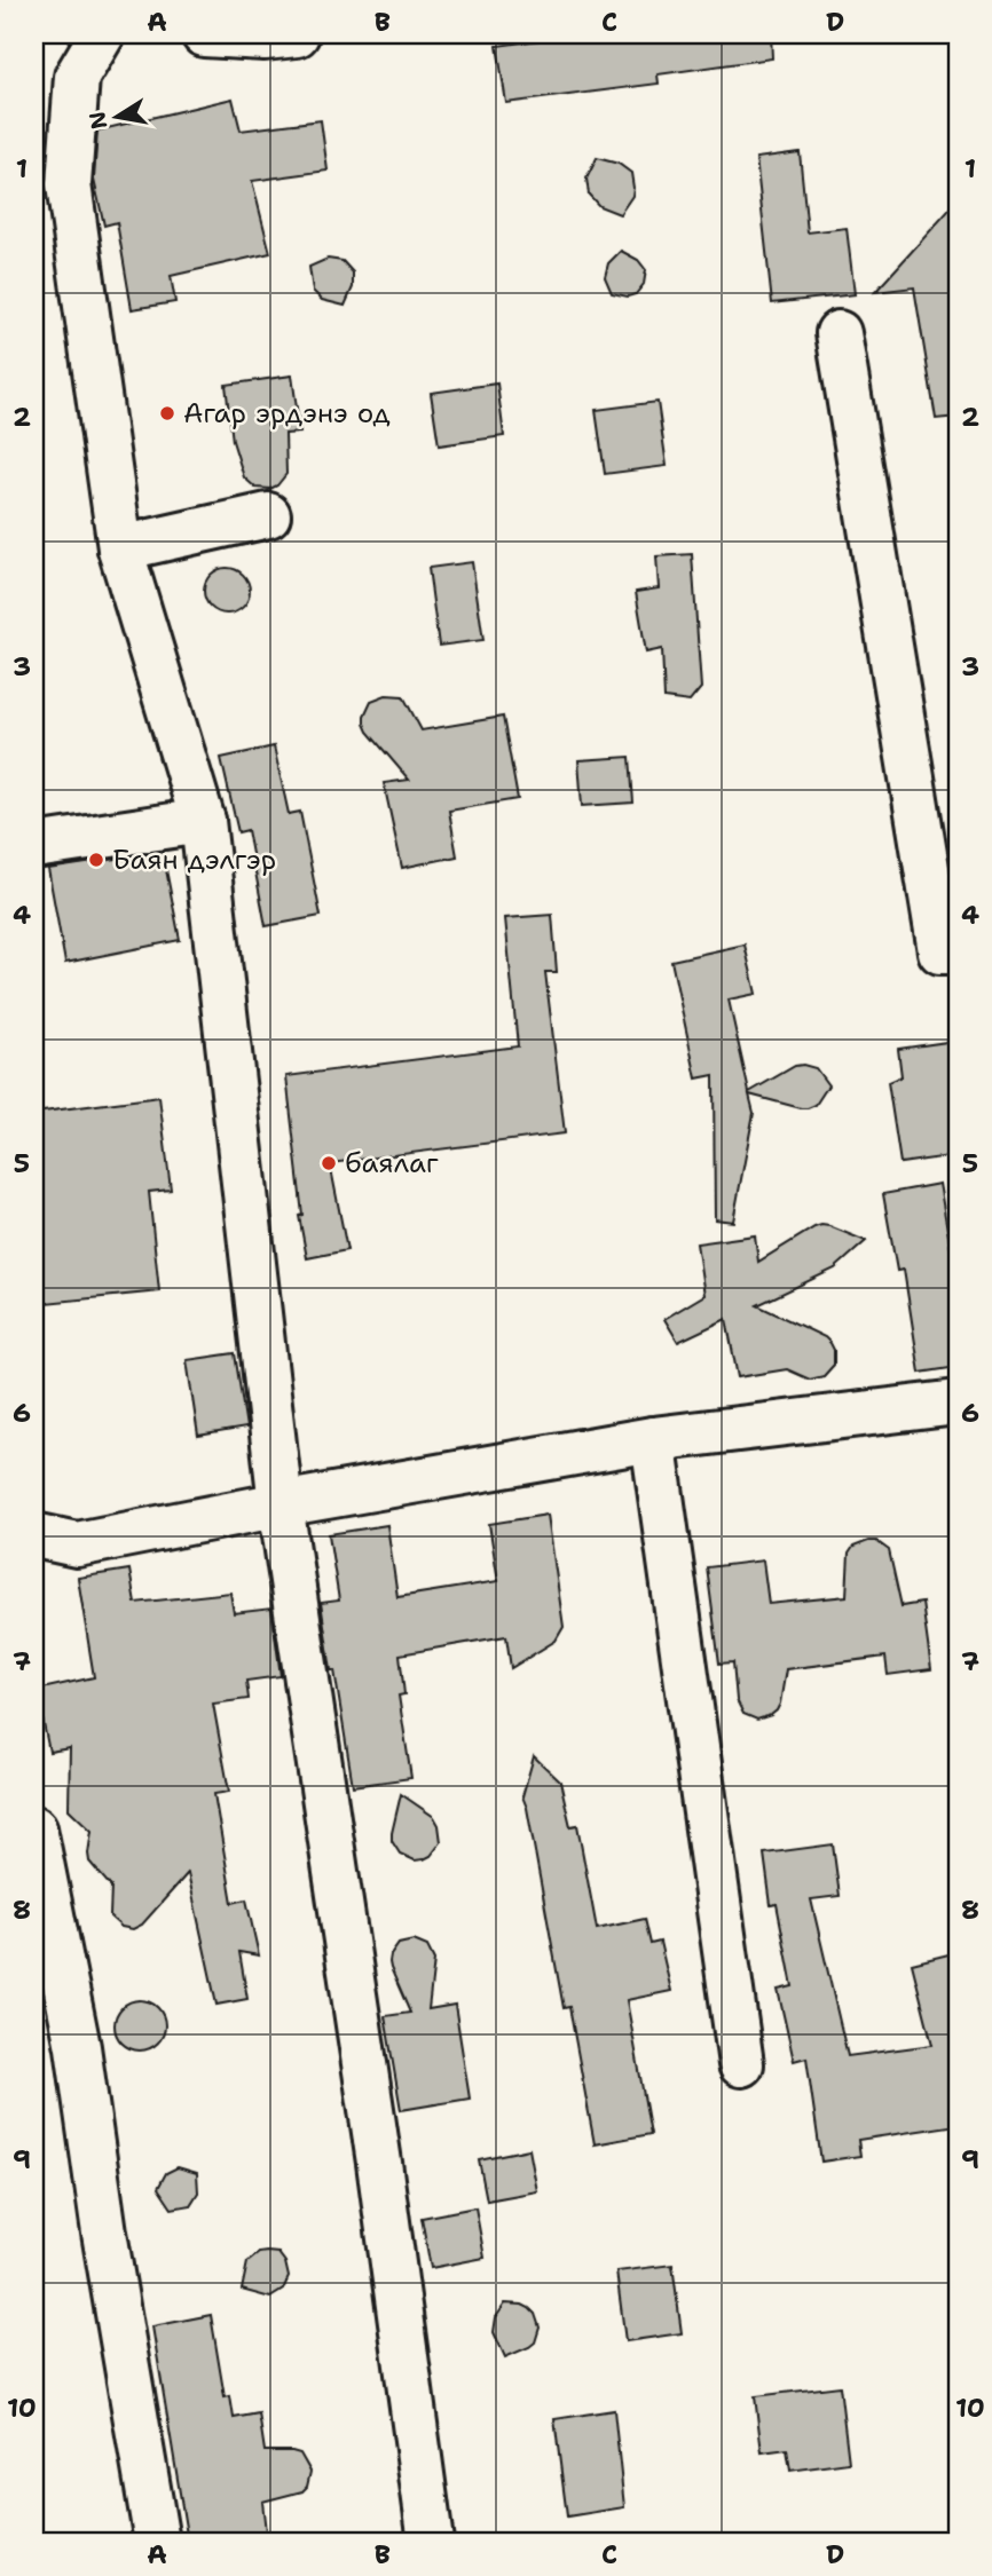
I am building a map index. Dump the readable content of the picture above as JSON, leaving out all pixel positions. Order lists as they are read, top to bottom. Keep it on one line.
{"places":["Агар эрдэнэ од","Баян дэлгэр","баялаг"],"north":"left","grid":{"columns":["A","B","C","D"],"rows":["1","2","3","4","5","6","7","8","9","10"]}}
